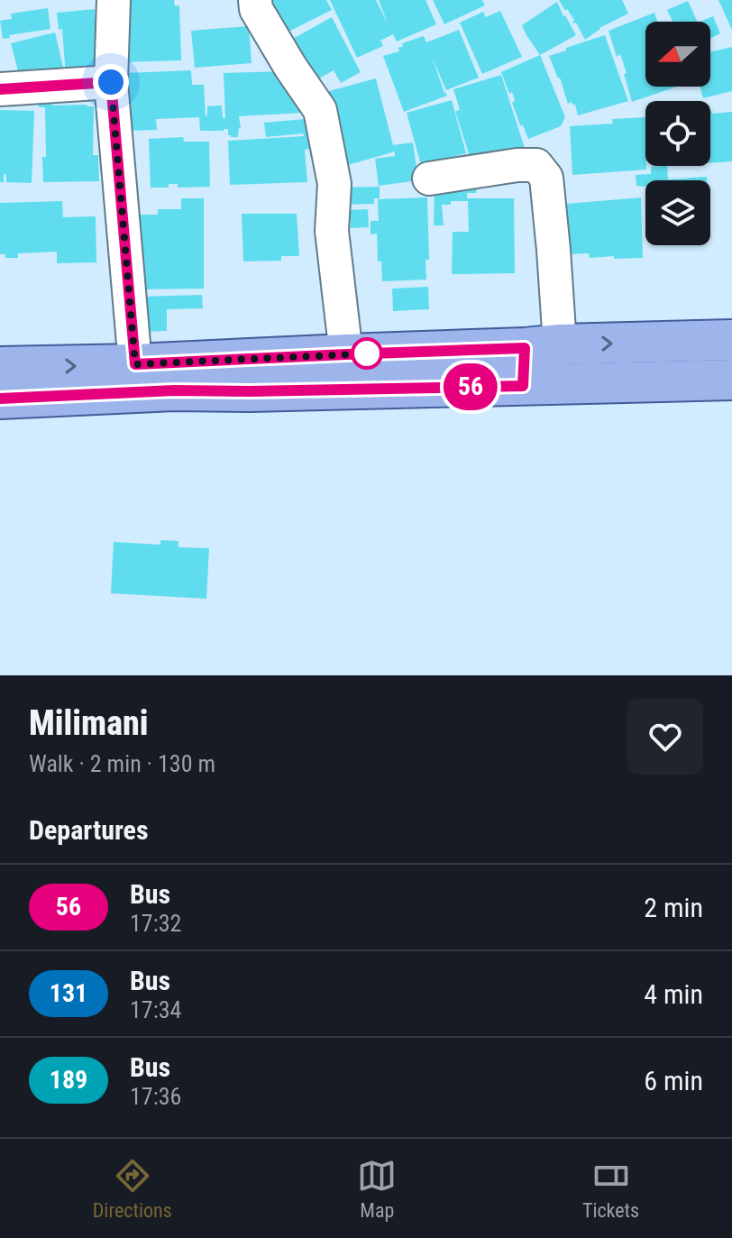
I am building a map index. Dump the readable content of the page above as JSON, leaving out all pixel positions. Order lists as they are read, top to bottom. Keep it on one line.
{"lines":["bus line 56"],"north":"left","page":{"on_map":"56","heading":[["Milimani","Walk · 2 min · 130 m"],"Departures"],"list":[{"mark":"56","name":"Bus","note":"17:32","value":"2 min"},{"mark":"131","name":"Bus","note":"17:34","value":"4 min"},{"mark":"189","name":"Bus","note":"17:36","value":"6 min"}],"tabs":["Directions","Map","Tickets"]}}
